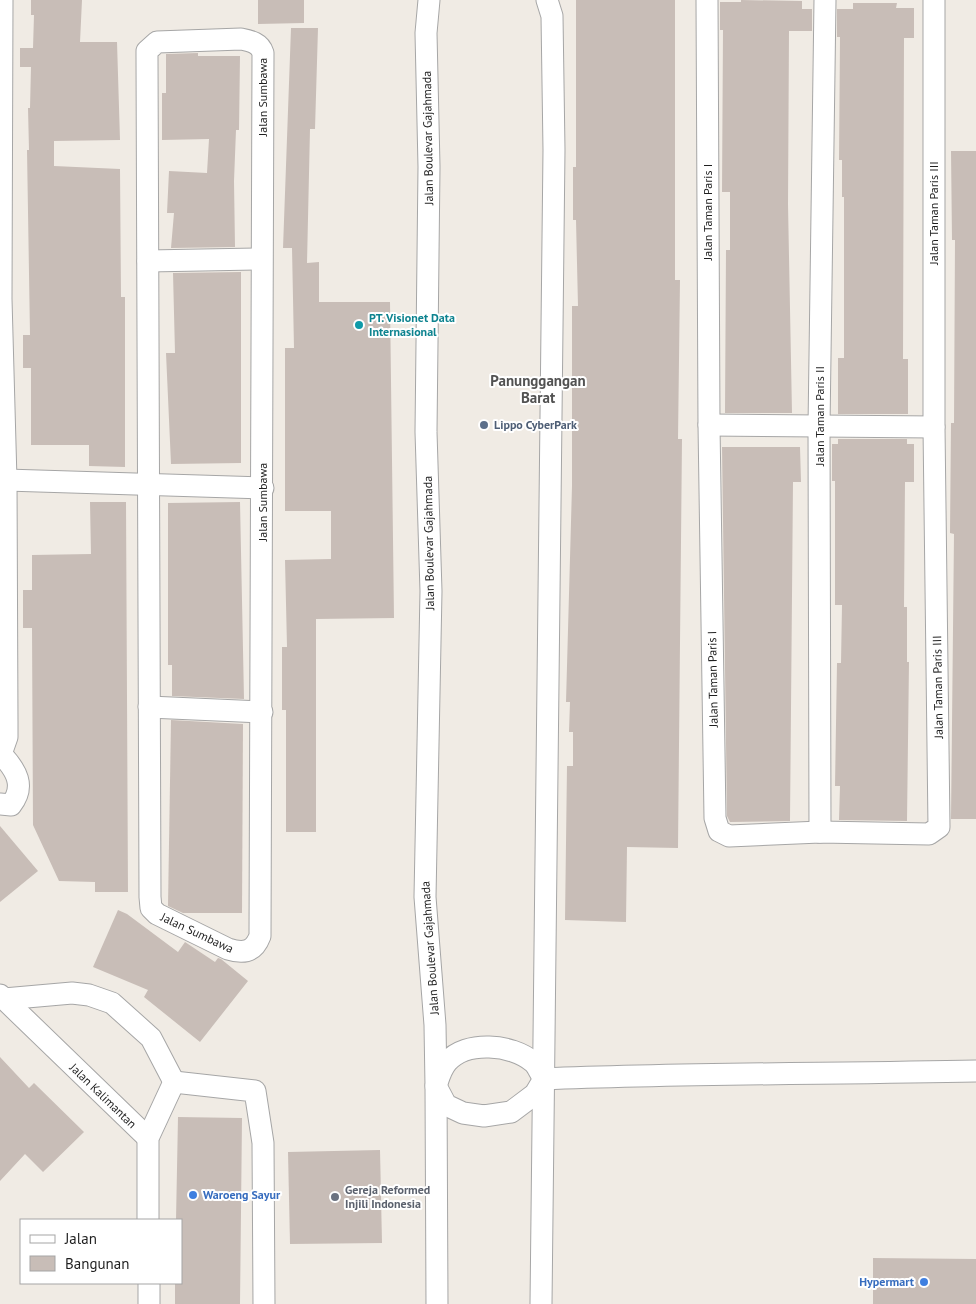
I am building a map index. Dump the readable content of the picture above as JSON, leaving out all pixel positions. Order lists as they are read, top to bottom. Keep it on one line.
{"streets":{"street":["Jalan Sumbawa","Jalan Boulevar Gajahmada","Jalan Taman Paris I","Jalan Taman Paris III","Jalan Taman Paris II","Jalan Kalimantan"]},"crossings":[["Jalan Taman Paris I","Jalan Taman Paris III"],["Jalan Taman Paris I","Jalan Taman Paris II"],["Jalan Taman Paris III","Jalan Taman Paris II"]],"districts":["Panunggangan Barat"],"places":["PT. Visionet Data Internasional","Lippo CyberPark","Waroeng Sayur","Gereja Reformed Injili Indonesia","Hypermart"],"legend":["Jalan","Bangunan"]}
